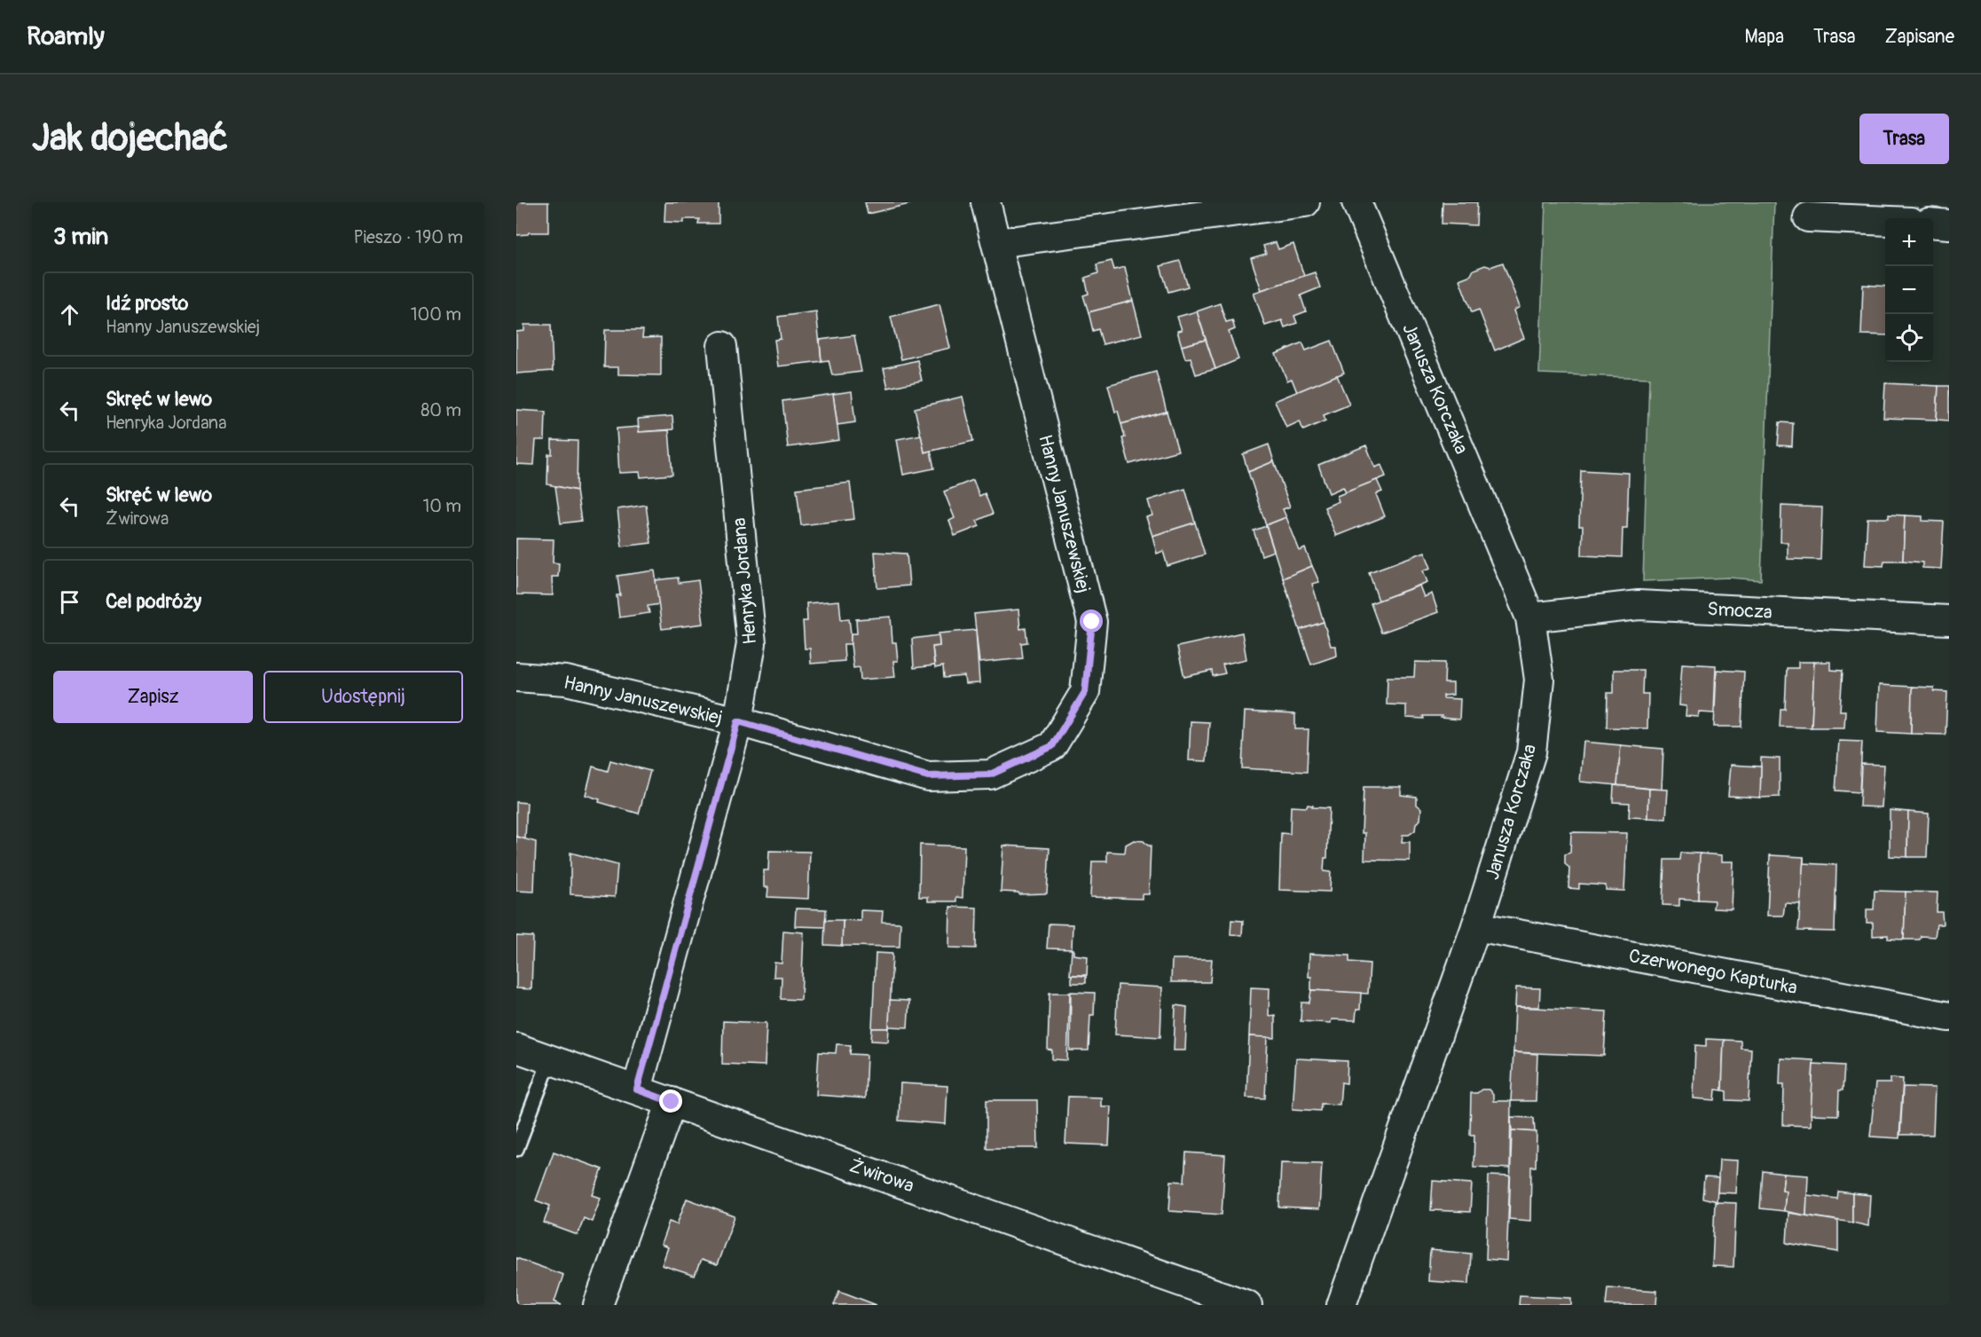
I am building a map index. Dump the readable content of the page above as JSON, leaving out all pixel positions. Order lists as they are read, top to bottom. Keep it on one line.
{"streets":{"street":["Janusza Korczaka","Hanny Januszewskiej","Henryka Jordana","Smocza","Czerwonego Kapturka","Żwirowa"]},"crossings":[["Janusza Korczaka","Smocza"],["Janusza Korczaka","Czerwonego Kapturka"],["Hanny Januszewskiej","Henryka Jordana"],["Henryka Jordana","Żwirowa"]],"page":{"header":"Roamly","nav":["Mapa","Trasa","Zapisane"],"buttons":["Trasa",["Zapisz","Udostępnij"]],"title":"Jak dojechać","heading":["3 min","Pieszo · 190 m"],"map_buttons":["+","−"],"list":[["Idź prosto","Hanny Januszewskiej","100 m"],["Skręć w lewo","Henryka Jordana","80 m"],["Skręć w lewo","Żwirowa","10 m"],"Cel podróży"]}}
